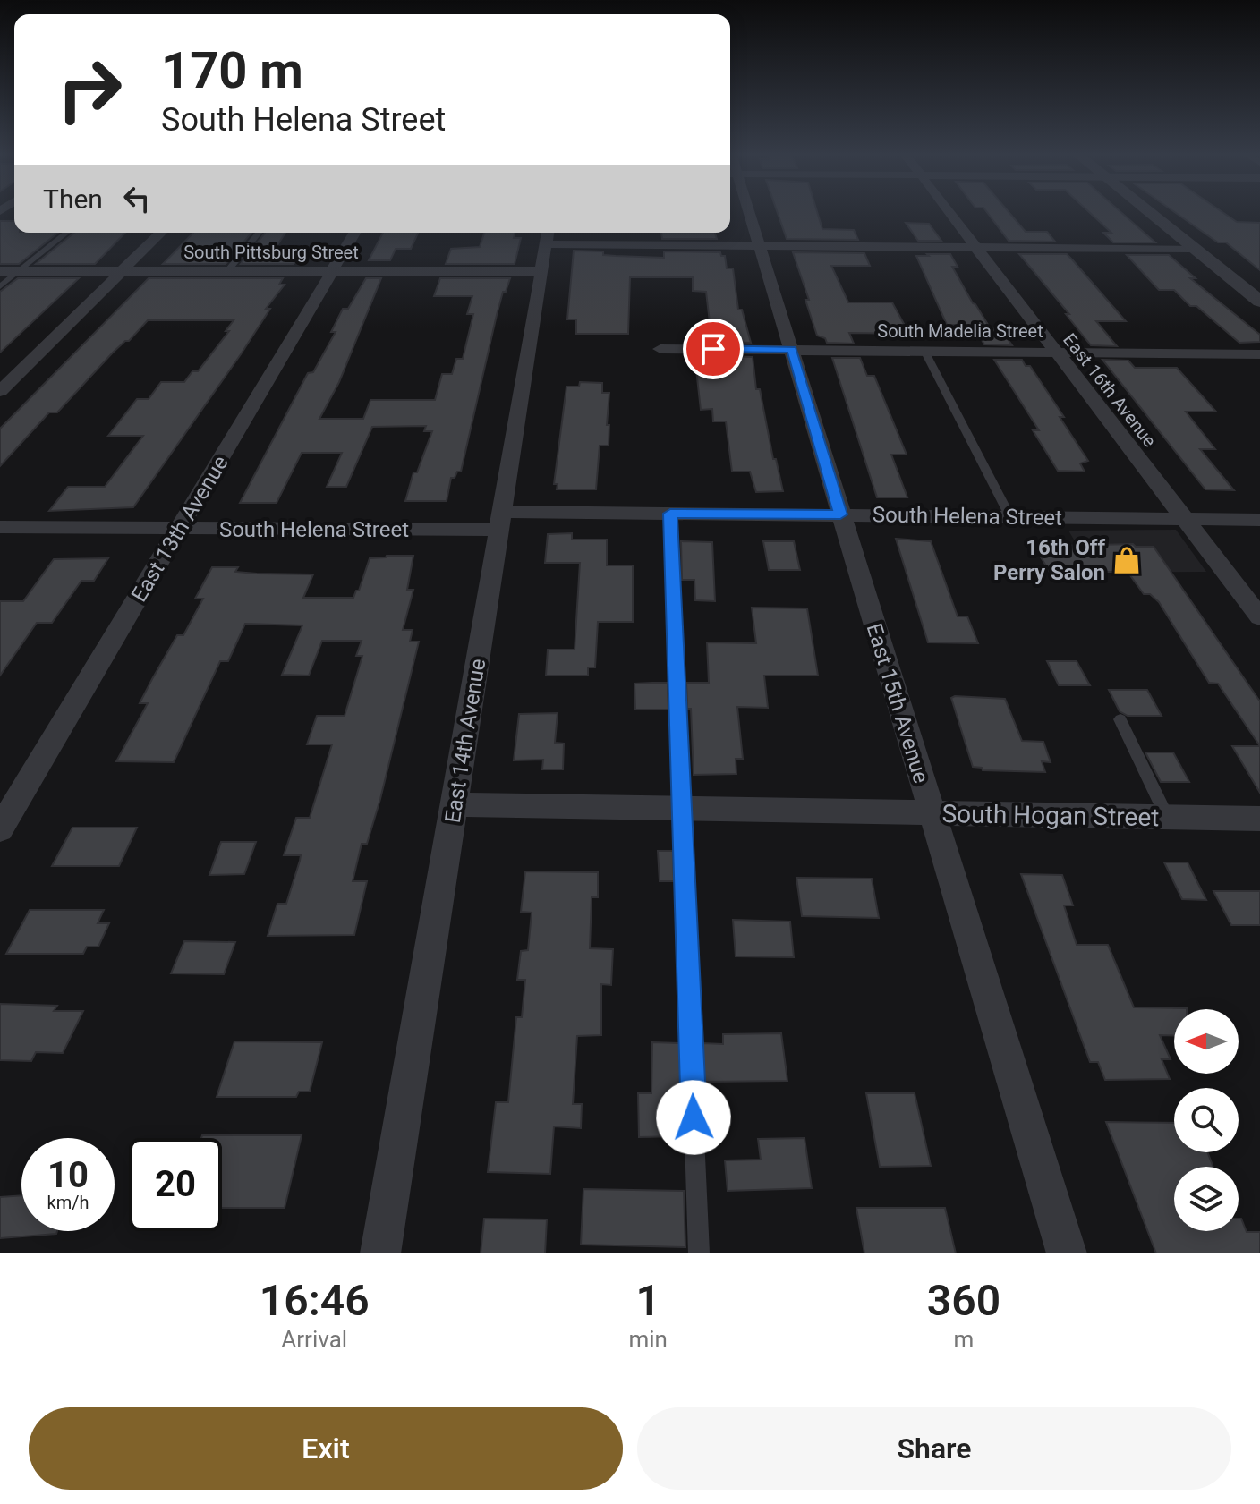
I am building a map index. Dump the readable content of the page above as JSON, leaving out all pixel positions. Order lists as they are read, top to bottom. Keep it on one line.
{"streets":{"street":["South Pittsburg Street","South Madelia Street","East 16th Avenue","South Helena Street","East 13th Avenue","East 15th Avenue","East 14th Avenue","South Hogan Street"]},"crossings":[["South Pittsburg Street","East 13th Avenue"],["South Pittsburg Street","East 14th Avenue"],["South Madelia Street","East 16th Avenue"],["South Madelia Street","East 15th Avenue"],["East 16th Avenue","South Helena Street"],["South Helena Street","East 13th Avenue"],["South Helena Street","East 15th Avenue"],["South Helena Street","East 14th Avenue"],["East 15th Avenue","South Hogan Street"],["East 14th Avenue","South Hogan Street"]],"places":{"shop":["16th Off Perry Salon"]},"north":"left","page":{"turn":["170 m","South Helena Street"],"then":"Then","speed":"10 km/h","limit":"20","eta":["16:46","Arrival","1","min","360","m"],"buttons":["Exit","Share"]}}
